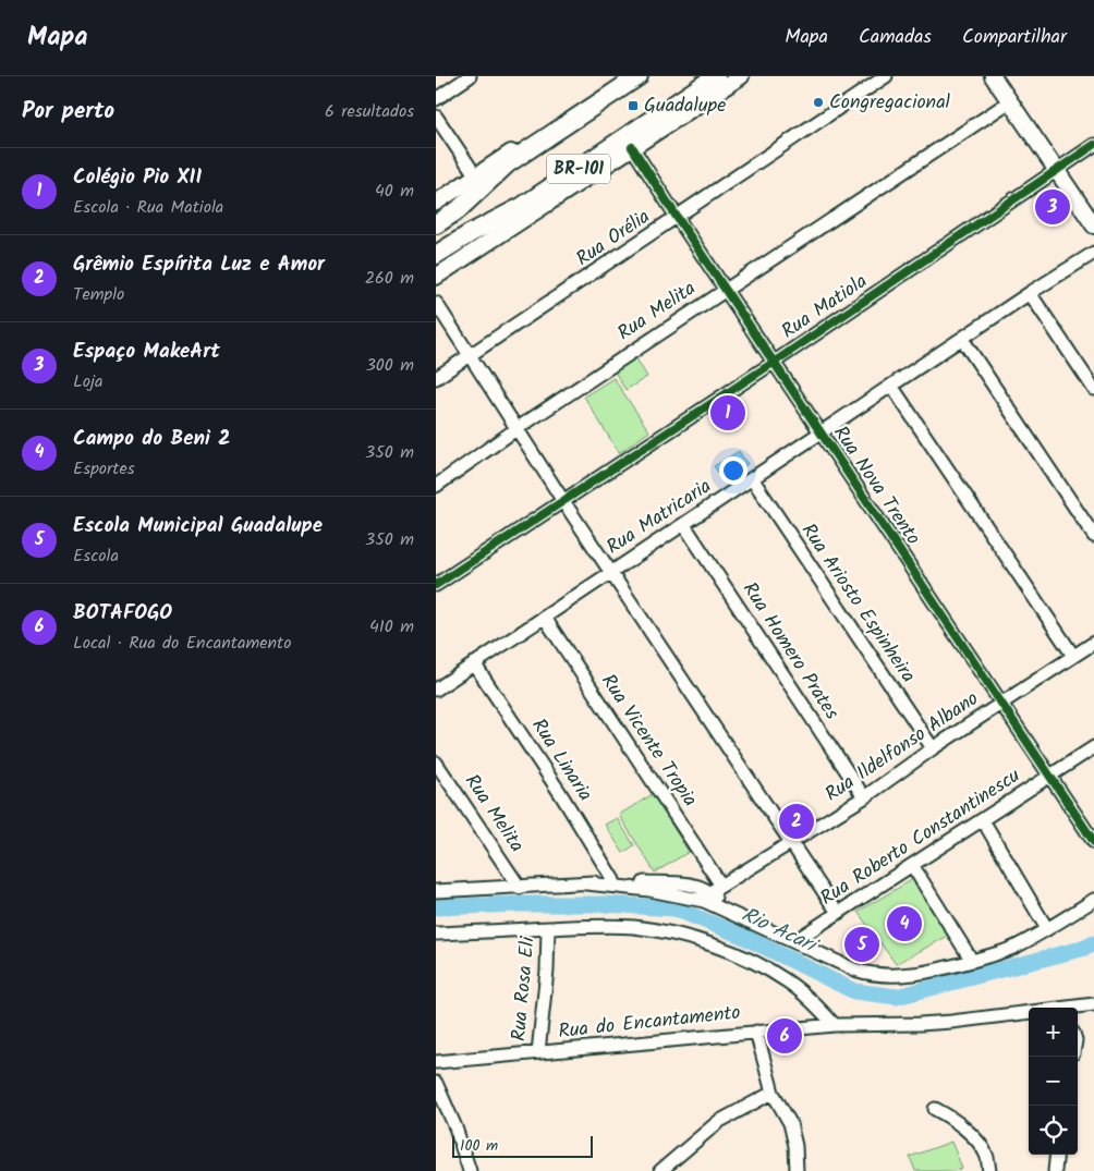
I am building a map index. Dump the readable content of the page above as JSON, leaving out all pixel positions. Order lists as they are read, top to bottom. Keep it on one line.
{"streets":{"highway":["BR-101"],"street":["Rua Orélia","Rua Matiola","Rua Melita","Rua Nova Trento","Rua Matricaria","Rua Ariosto Espinheira","Rua Homero Prates","Rua Vicente Tropia","Rua Ildelfonso Albano","Rua Linaria","Rua Roberto Constantinescu","Rua Rosa Eli","Rua do Encantamento"]},"crossings":[["Rua Orélia","Rua Nova Trento"],["Rua Matiola","Rua Nova Trento"],["Rua Melita","Rua Nova Trento"],["Rua Nova Trento","Rua Matricaria"],["Rua Nova Trento","Rua Ildelfonso Albano"],["Rua Nova Trento","Rua Roberto Constantinescu"],["Rua Matricaria","Rua Ariosto Espinheira"],["Rua Matricaria","Rua Homero Prates"],["Rua Matricaria","Rua Vicente Tropia"],["Rua Matricaria","Rua Linaria"],["Rua Ariosto Espinheira","Rua Ildelfonso Albano"],["Rua Homero Prates","Rua Ildelfonso Albano"],["Rua Vicente Tropia","Rua Ildelfonso Albano"],["Rua Rosa Eli","Rua do Encantamento"]],"water":["Rio Acari"],"places":{"other":["Congregacional"],"transit":["Guadalupe"]},"scale_bar":"100 m","page":{"header":"Mapa","nav":["Mapa","Camadas","Compartilhar"],"heading":["Por perto","6 resultados"],"list":[{"mark":"1","name":"Colégio Pio XII","note":"Escola · Rua Matiola","value":"40 m"},{"mark":"2","name":"Grêmio Espírita Luz e Amor","note":"Templo","value":"260 m"},{"mark":"3","name":"Espaço MakeArt","note":"Loja","value":"300 m"},{"mark":"4","name":"Campo do Beni 2","note":"Esportes","value":"350 m"},{"mark":"5","name":"Escola Municipal Guadalupe","note":"Escola","value":"350 m"},{"mark":"6","name":"BOTAFOGO","note":"Local · Rua do Encantamento","value":"410 m"}],"pins":["3","1","2","4","5","6"],"map_buttons":["+","−"],"scale":"100 m"}}
